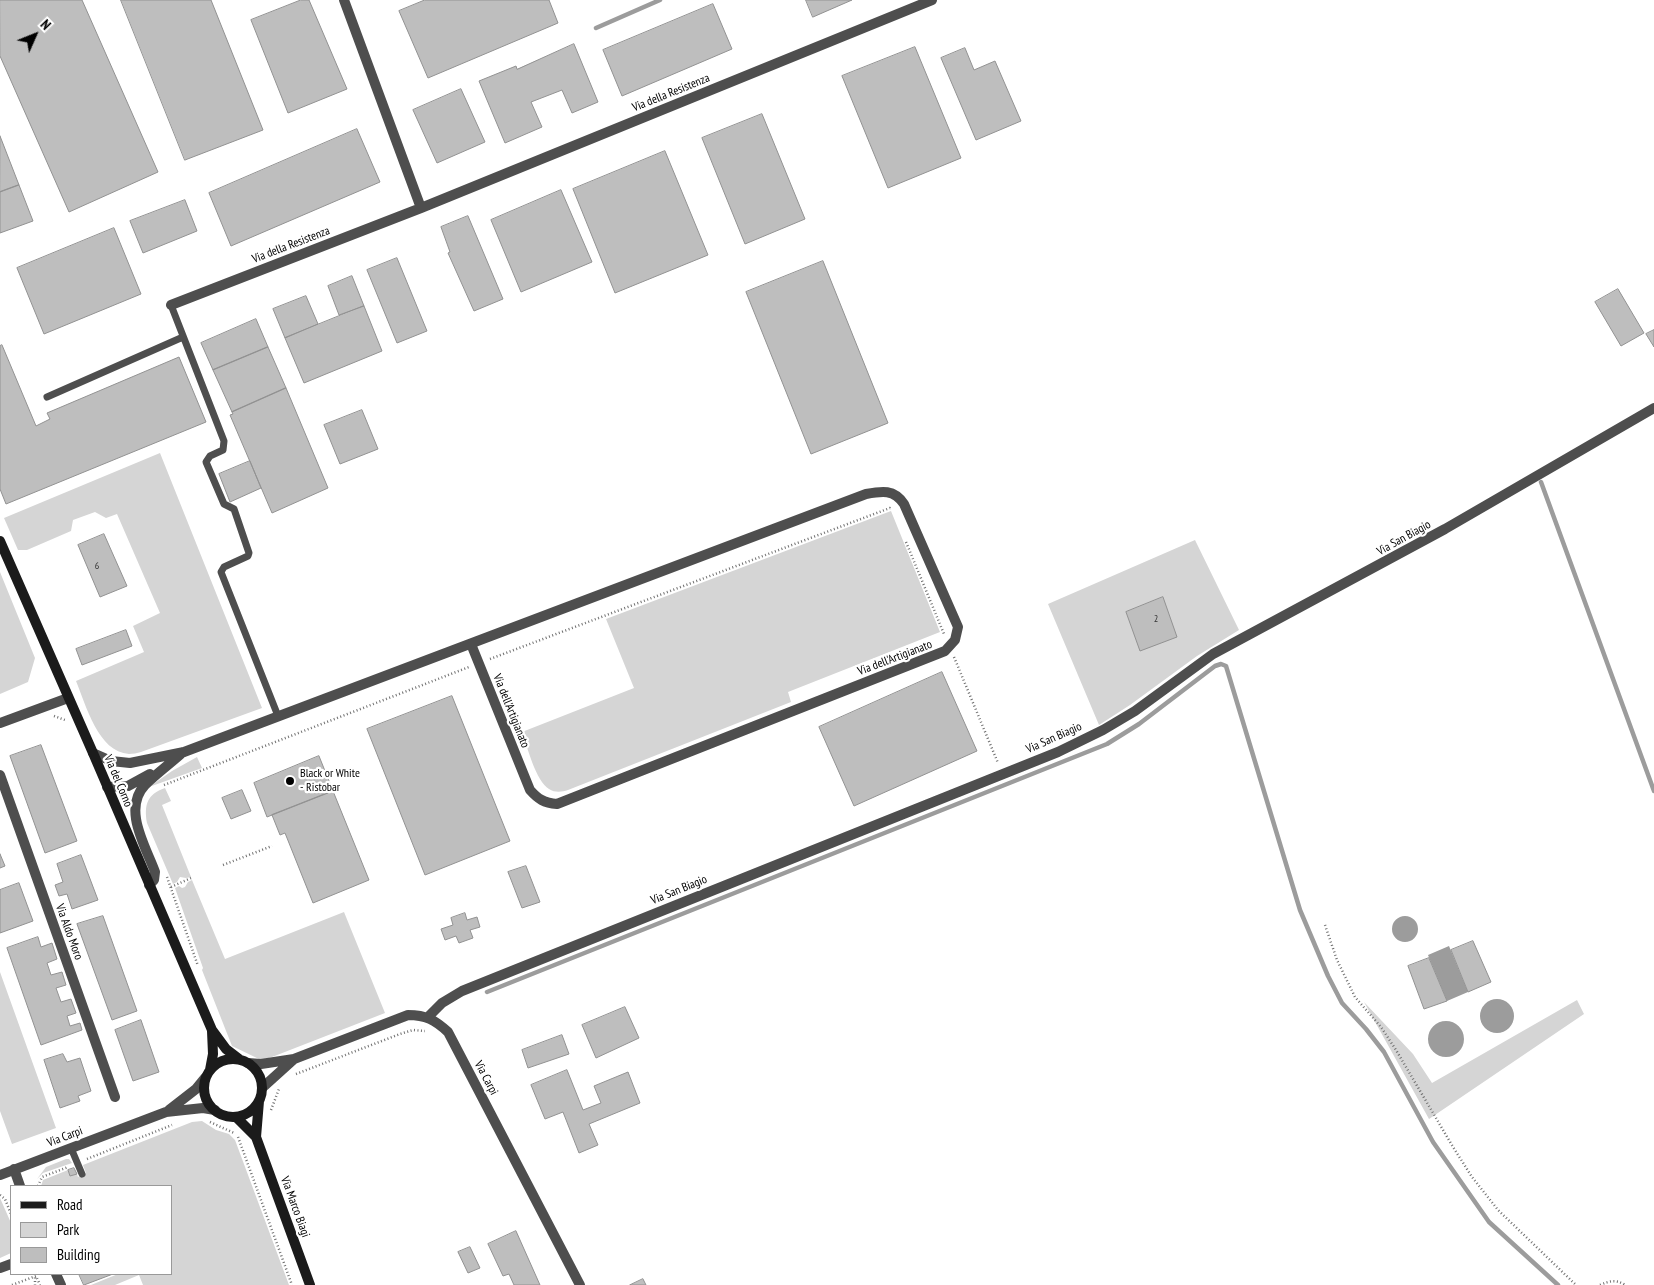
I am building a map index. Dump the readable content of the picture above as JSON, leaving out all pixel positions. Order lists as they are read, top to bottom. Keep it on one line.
{"streets":{"street":["Via della Resistenza","Via San Biagio","Via dell'Artigianato","Via del Corno","Via Aldo Moro","Via Carpi","Via Marco Biagi"]},"crossings":[["Via San Biagio","Via Carpi"],["Via dell'Artigianato","Via del Corno"],["Via del Corno","Via Carpi"],["Via del Corno","Via Marco Biagi"],["Via Carpi","Via Marco Biagi"]],"places":["Black or White - Ristobar"],"house_numbers":["6","2"],"legend":["Road","Park","Building"],"north":"top right"}
